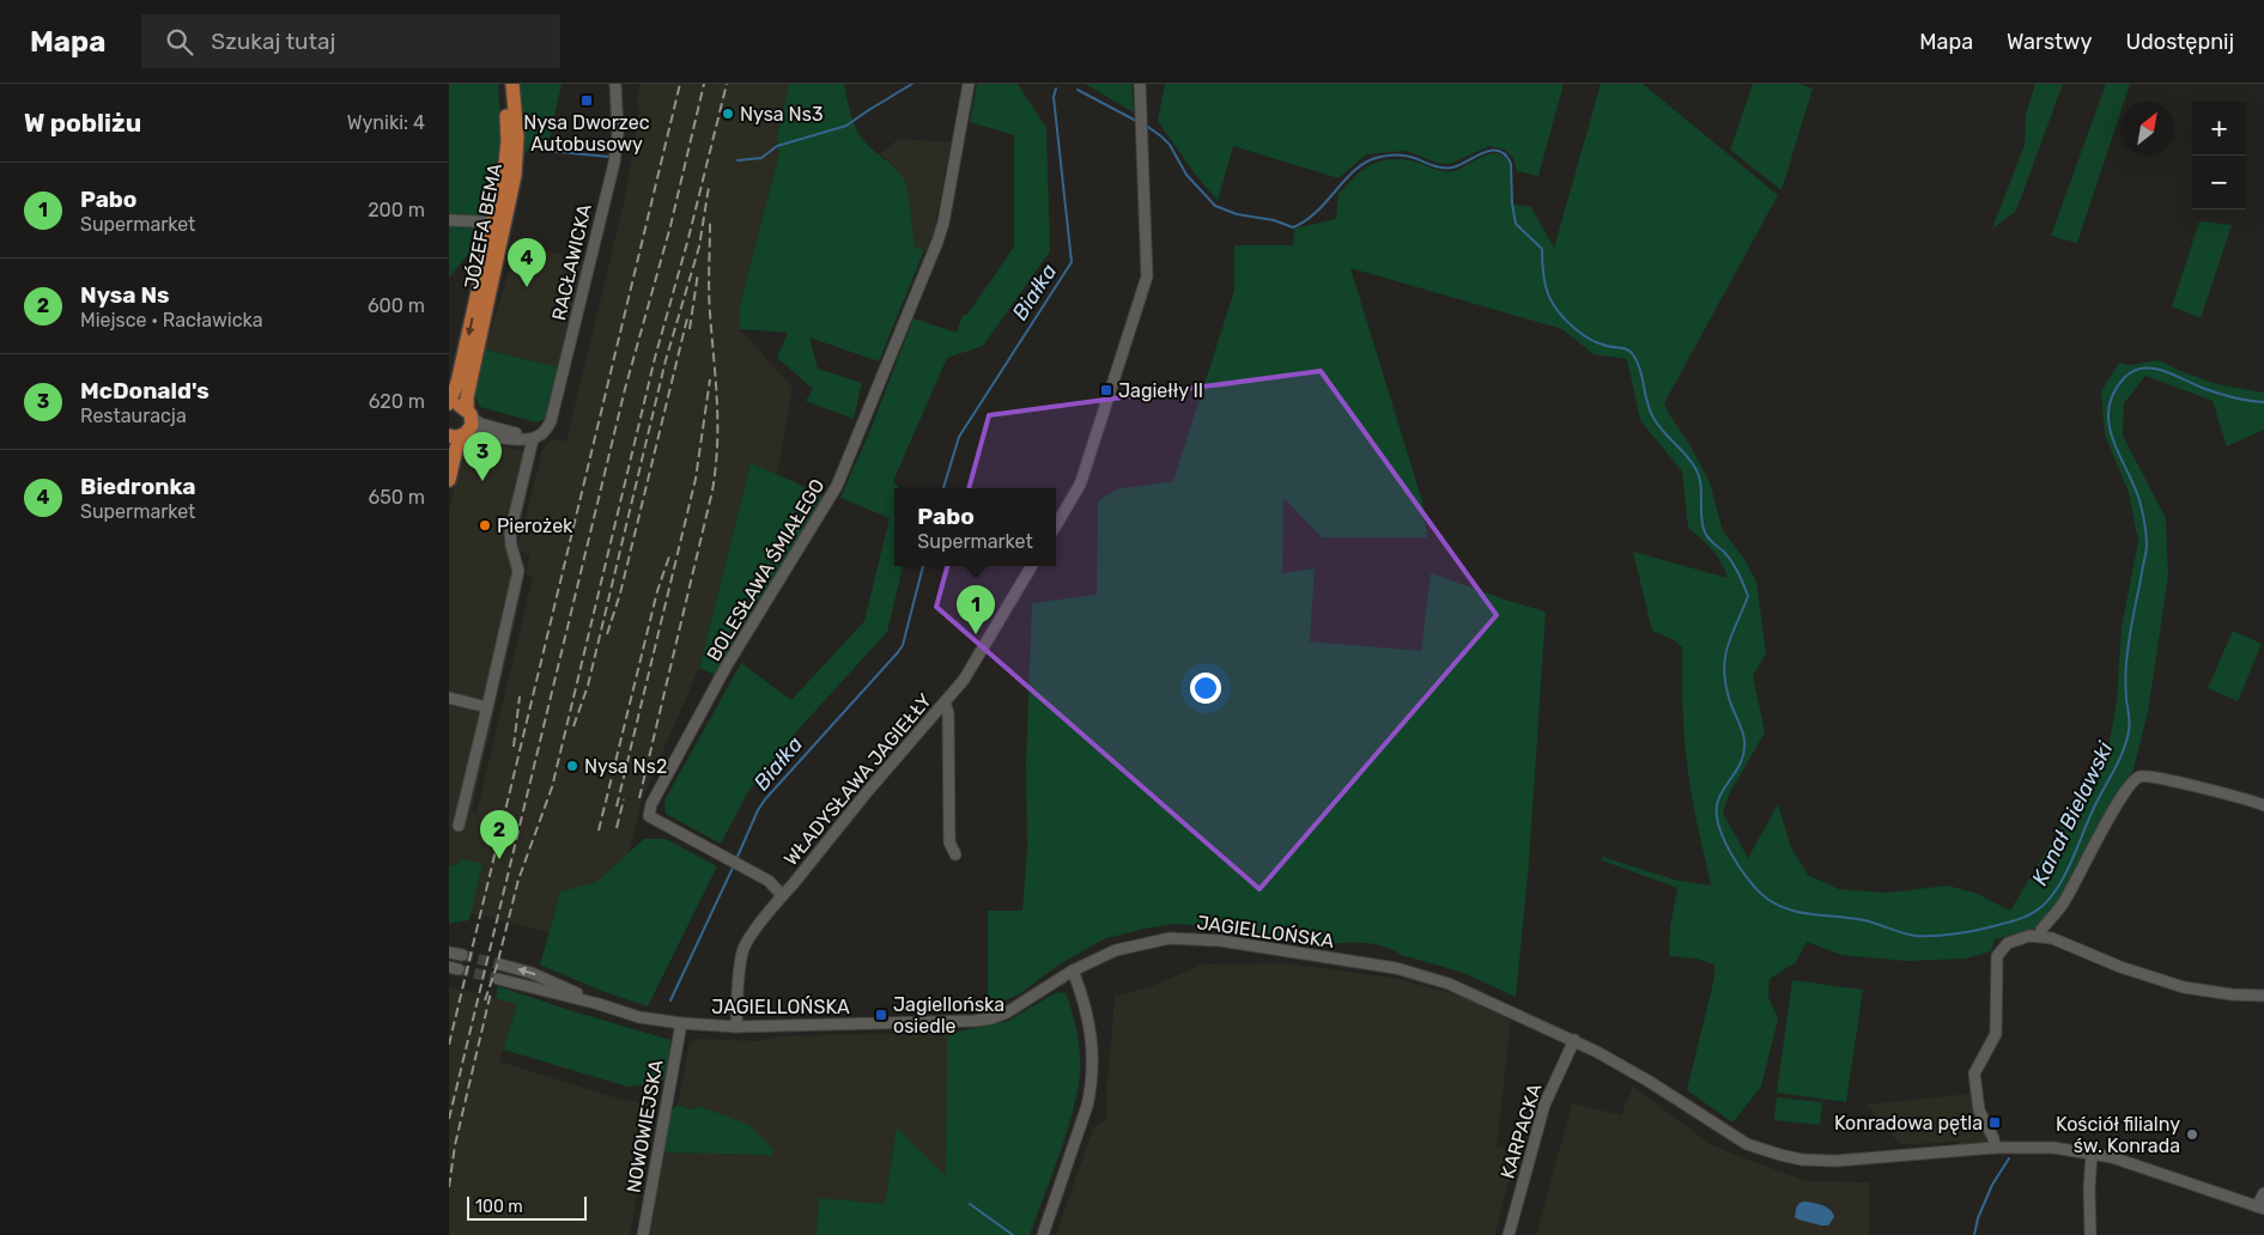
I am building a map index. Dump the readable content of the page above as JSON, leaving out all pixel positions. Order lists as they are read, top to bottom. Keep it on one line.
{"streets":{"main road":["JÓZEFA BEMA"],"street":["RACŁAWICKA","BOLESŁAWA ŚMIAŁEGO","WŁADYSŁAWA JAGIEŁŁY","JAGIELLOŃSKA","NOWOWIEJSKA","KARPACKA"]},"crossings":[["BOLESŁAWA ŚMIAŁEGO","WŁADYSŁAWA JAGIEŁŁY"],["WŁADYSŁAWA JAGIEŁŁY","JAGIELLOŃSKA"],["JAGIELLOŃSKA","NOWOWIEJSKA"],["JAGIELLOŃSKA","KARPACKA"]],"water":["Białka","Kanał Bielawski"],"places":{"transit":["Nysa Dworzec Autobusowy","Jagiełły II","Jagiellońska osiedle","Konradowa pętla"],"other":["Nysa Ns3","Pierożek","Nysa Ns2","Kościół filialny św. Konrada"]},"scale_bar":"100 m","north":"top right","page":{"header":"Mapa","search":"Szukaj tutaj","nav":["Mapa","Warstwy","Udostępnij"],"heading":["W pobliżu","Wyniki: 4"],"map_buttons":["+","−"],"list":[{"mark":"1","name":"Pabo","note":"Supermarket","value":"200 m"},{"mark":"2","name":"Nysa Ns","note":"Miejsce · Racławicka","value":"600 m"},{"mark":"3","name":"McDonald's","note":"Restauracja","value":"620 m"},{"mark":"4","name":"Biedronka","note":"Supermarket","value":"650 m"}],"pins":["4","3","1","2"],"popup":["Pabo","Supermarket"],"scale":"100 m"}}
